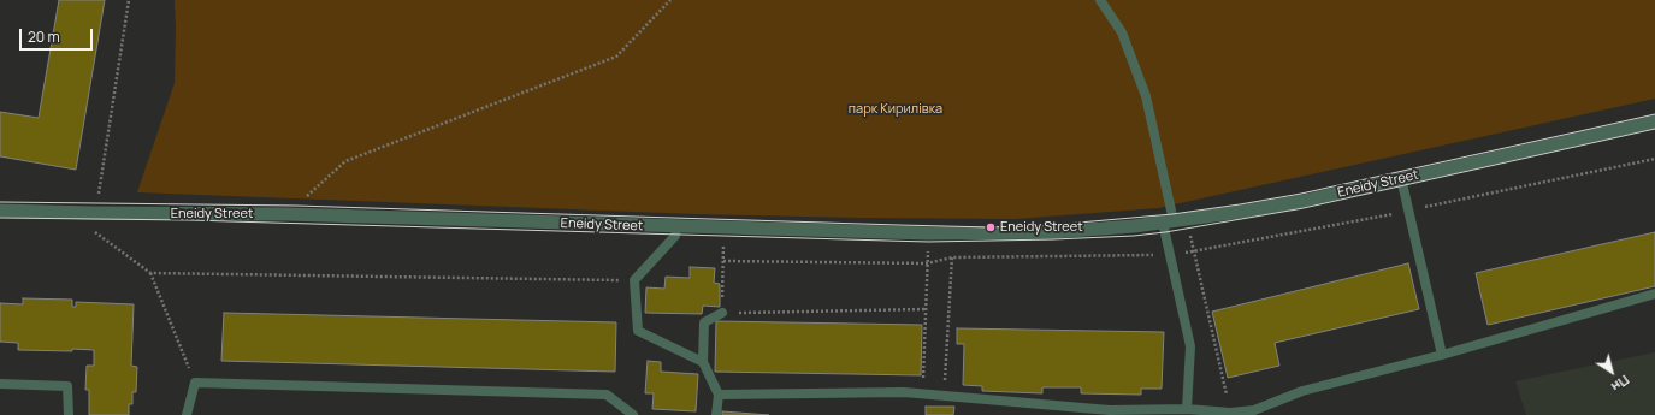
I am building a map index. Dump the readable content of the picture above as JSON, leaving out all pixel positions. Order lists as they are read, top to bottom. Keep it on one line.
{"streets":{"street":["Eneidy Street"]},"parks":["парк Кирилівка"],"places":["Eneidy Street"],"scale_bar":"20 m","north":"bottom right"}
